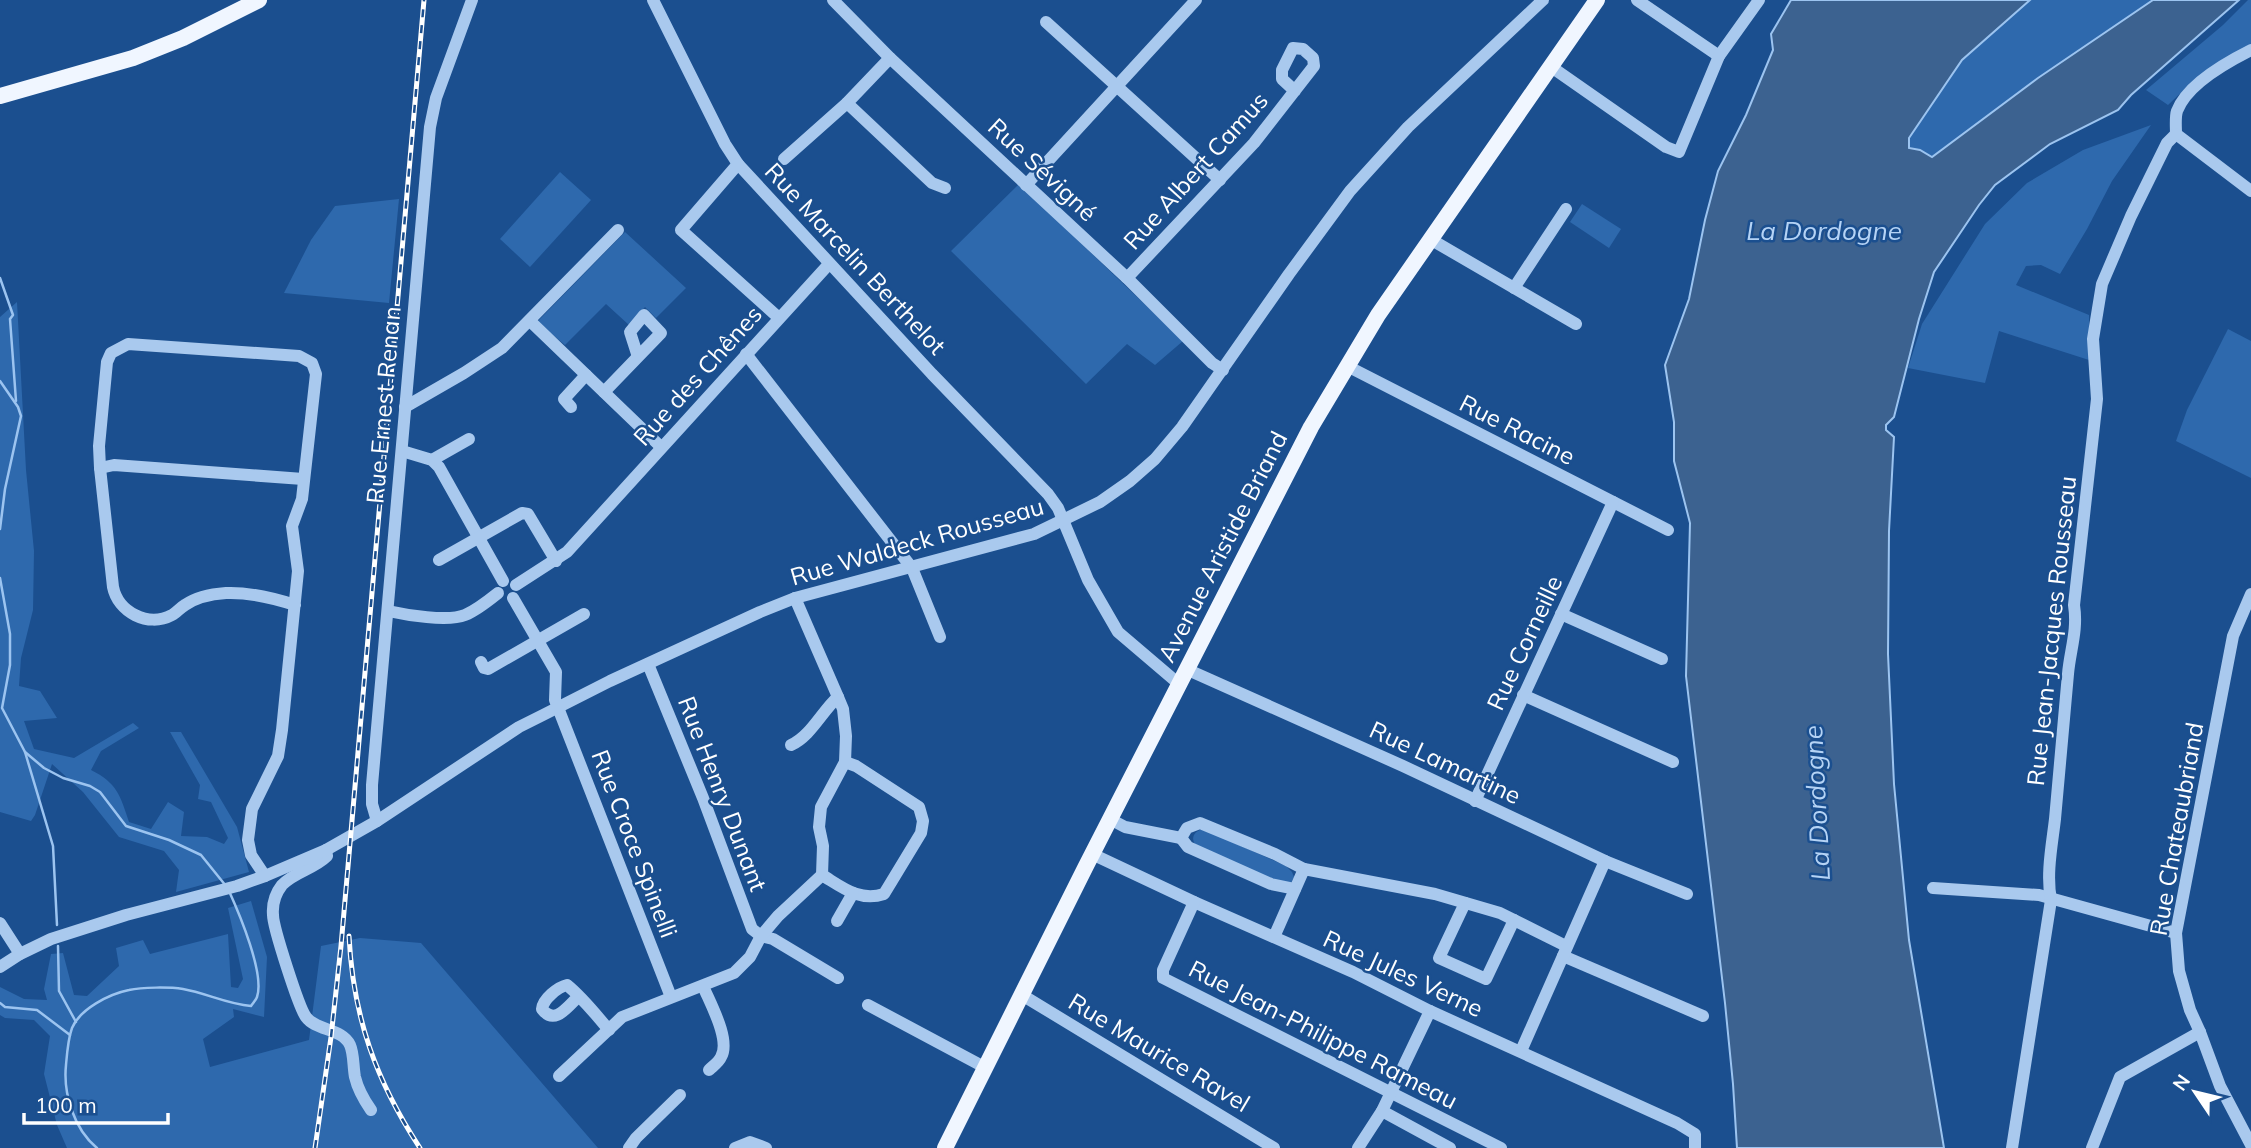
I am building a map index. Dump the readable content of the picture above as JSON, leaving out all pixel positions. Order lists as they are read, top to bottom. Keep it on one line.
{"streets":{"main road":["Avenue Aristide Briand"],"street":["Rue Sévigné","Rue Albert Camus","Rue Marcelin Berthelot","Rue des Chênes","Rue Ernest Renan","Rue Racine","Rue Waldeck Rousseau","Rue Jean-Jacques Rousseau","Rue Corneille","Rue Lamartine","Rue Henry Dunant","Rue Chateaubriand","Rue Croce Spinelli","Rue Jules Verne","Rue Jean-Philippe Rameau","Rue Maurice Ravel"]},"crossings":[["Rue Sévigné","Rue Albert Camus"],["Rue Sévigné","Rue Waldeck Rousseau"],["Rue Marcelin Berthelot","Rue des Chênes"],["Rue Marcelin Berthelot","Rue Waldeck Rousseau"],["Rue Marcelin Berthelot","Avenue Aristide Briand"],["Rue Marcelin Berthelot","Rue Lamartine"],["Rue des Chênes","Rue Croce Spinelli"],["Rue Ernest Renan","Rue Waldeck Rousseau"],["Rue Racine","Avenue Aristide Briand"],["Rue Racine","Rue Corneille"],["Rue Waldeck Rousseau","Rue Henry Dunant"],["Rue Waldeck Rousseau","Rue Croce Spinelli"],["Avenue Aristide Briand","Rue Lamartine"],["Avenue Aristide Briand","Rue Jules Verne"],["Avenue Aristide Briand","Rue Maurice Ravel"],["Rue Corneille","Rue Lamartine"],["Rue Jules Verne","Rue Jean-Philippe Rameau"]],"water":["La Dordogne"],"scale_bar":"100 m","north":"top left"}
